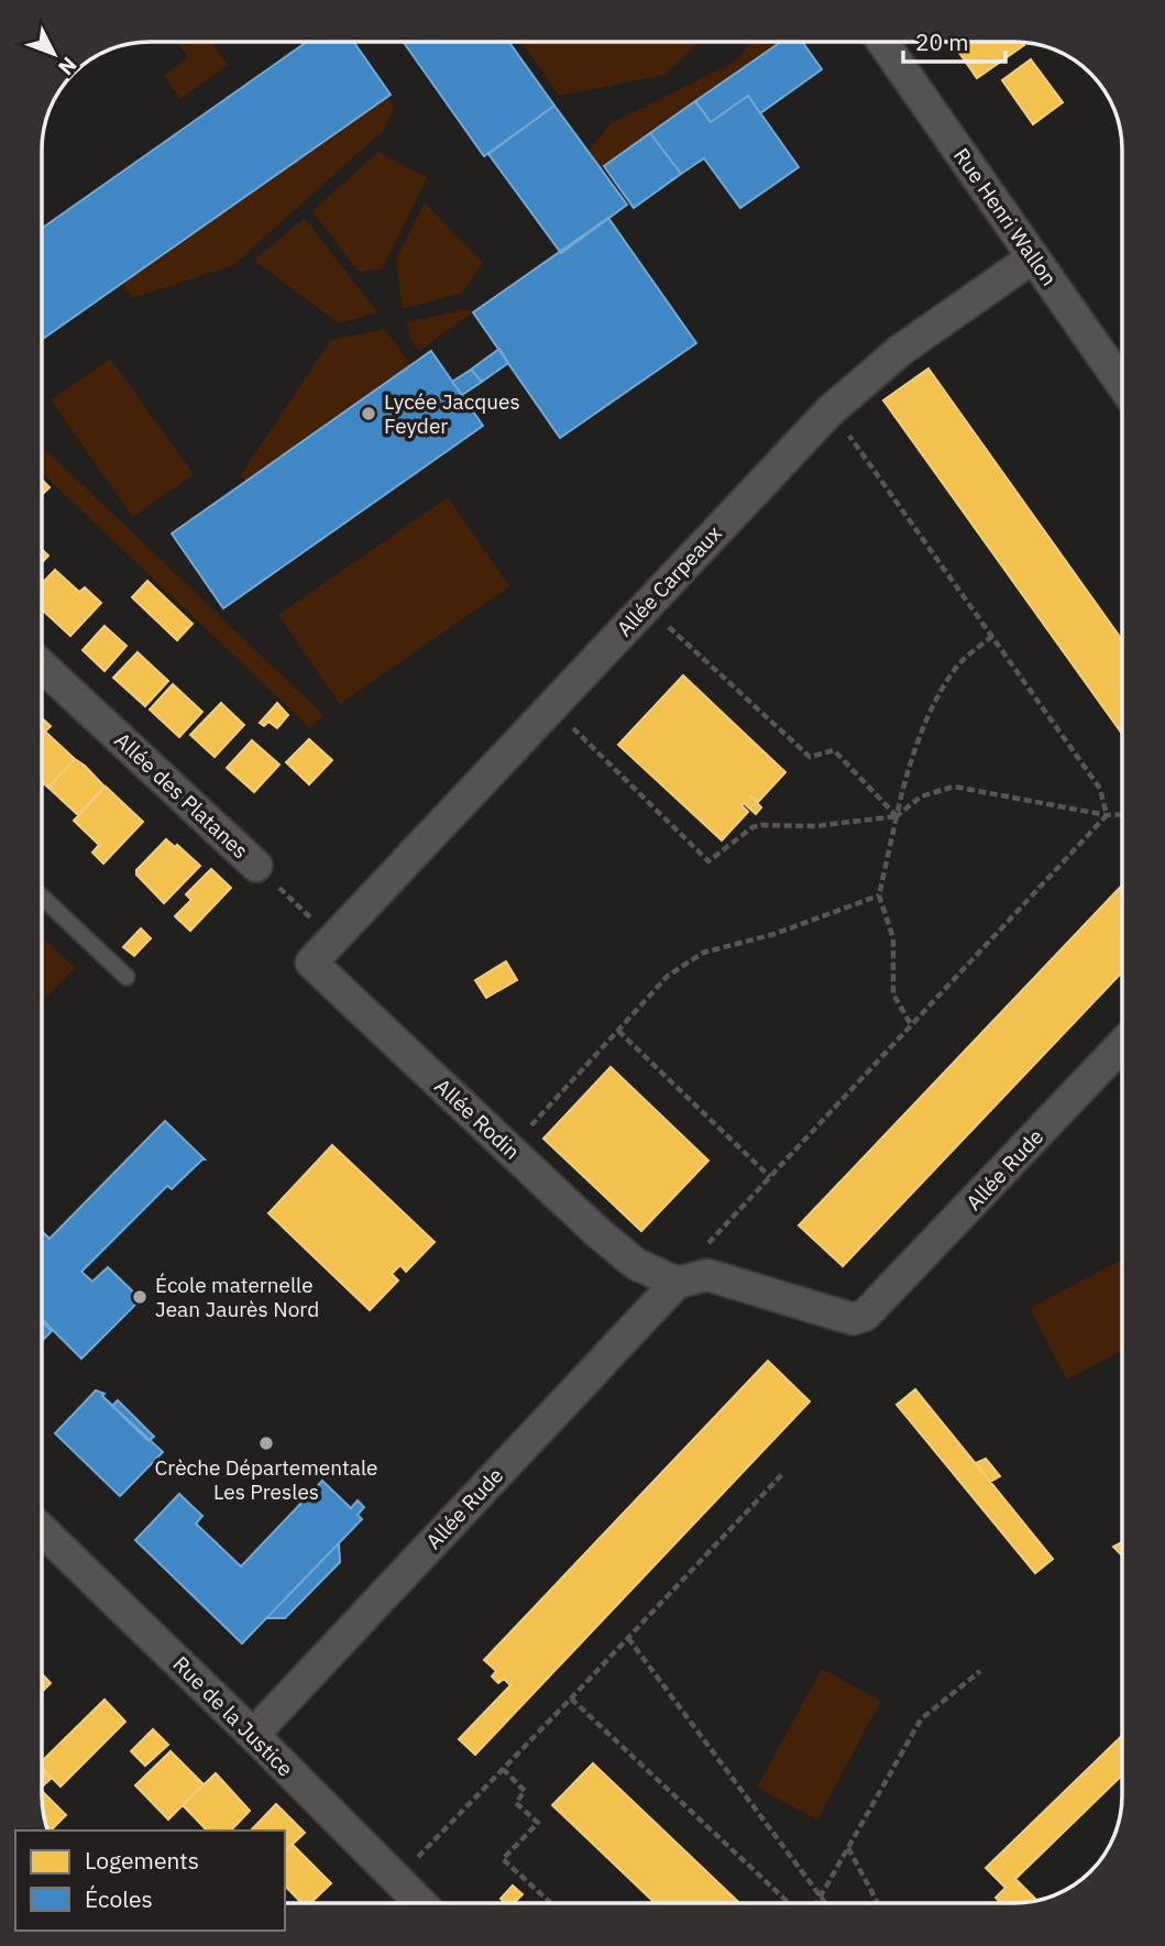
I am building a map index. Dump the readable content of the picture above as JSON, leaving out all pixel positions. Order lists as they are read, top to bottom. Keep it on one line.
{"streets":{"street":["Rue Henri Wallon","Allée Carpeaux","Allée des Platanes","Allée Rodin","Allée Rude","Rue de la Justice"]},"crossings":[["Rue Henri Wallon","Allée Carpeaux"],["Allée Carpeaux","Allée des Platanes"],["Allée Carpeaux","Allée Rodin"],["Allée des Platanes","Allée Rodin"],["Allée Rodin","Allée Rude"],["Allée Rude","Rue de la Justice"]],"places":["Lycée Jacques Feyder","École maternelle Jean Jaurès Nord","Crèche Départementale Les Presles"],"legend":["Logements","Écoles"],"scale_bar":"20 m","north":"bottom right"}
